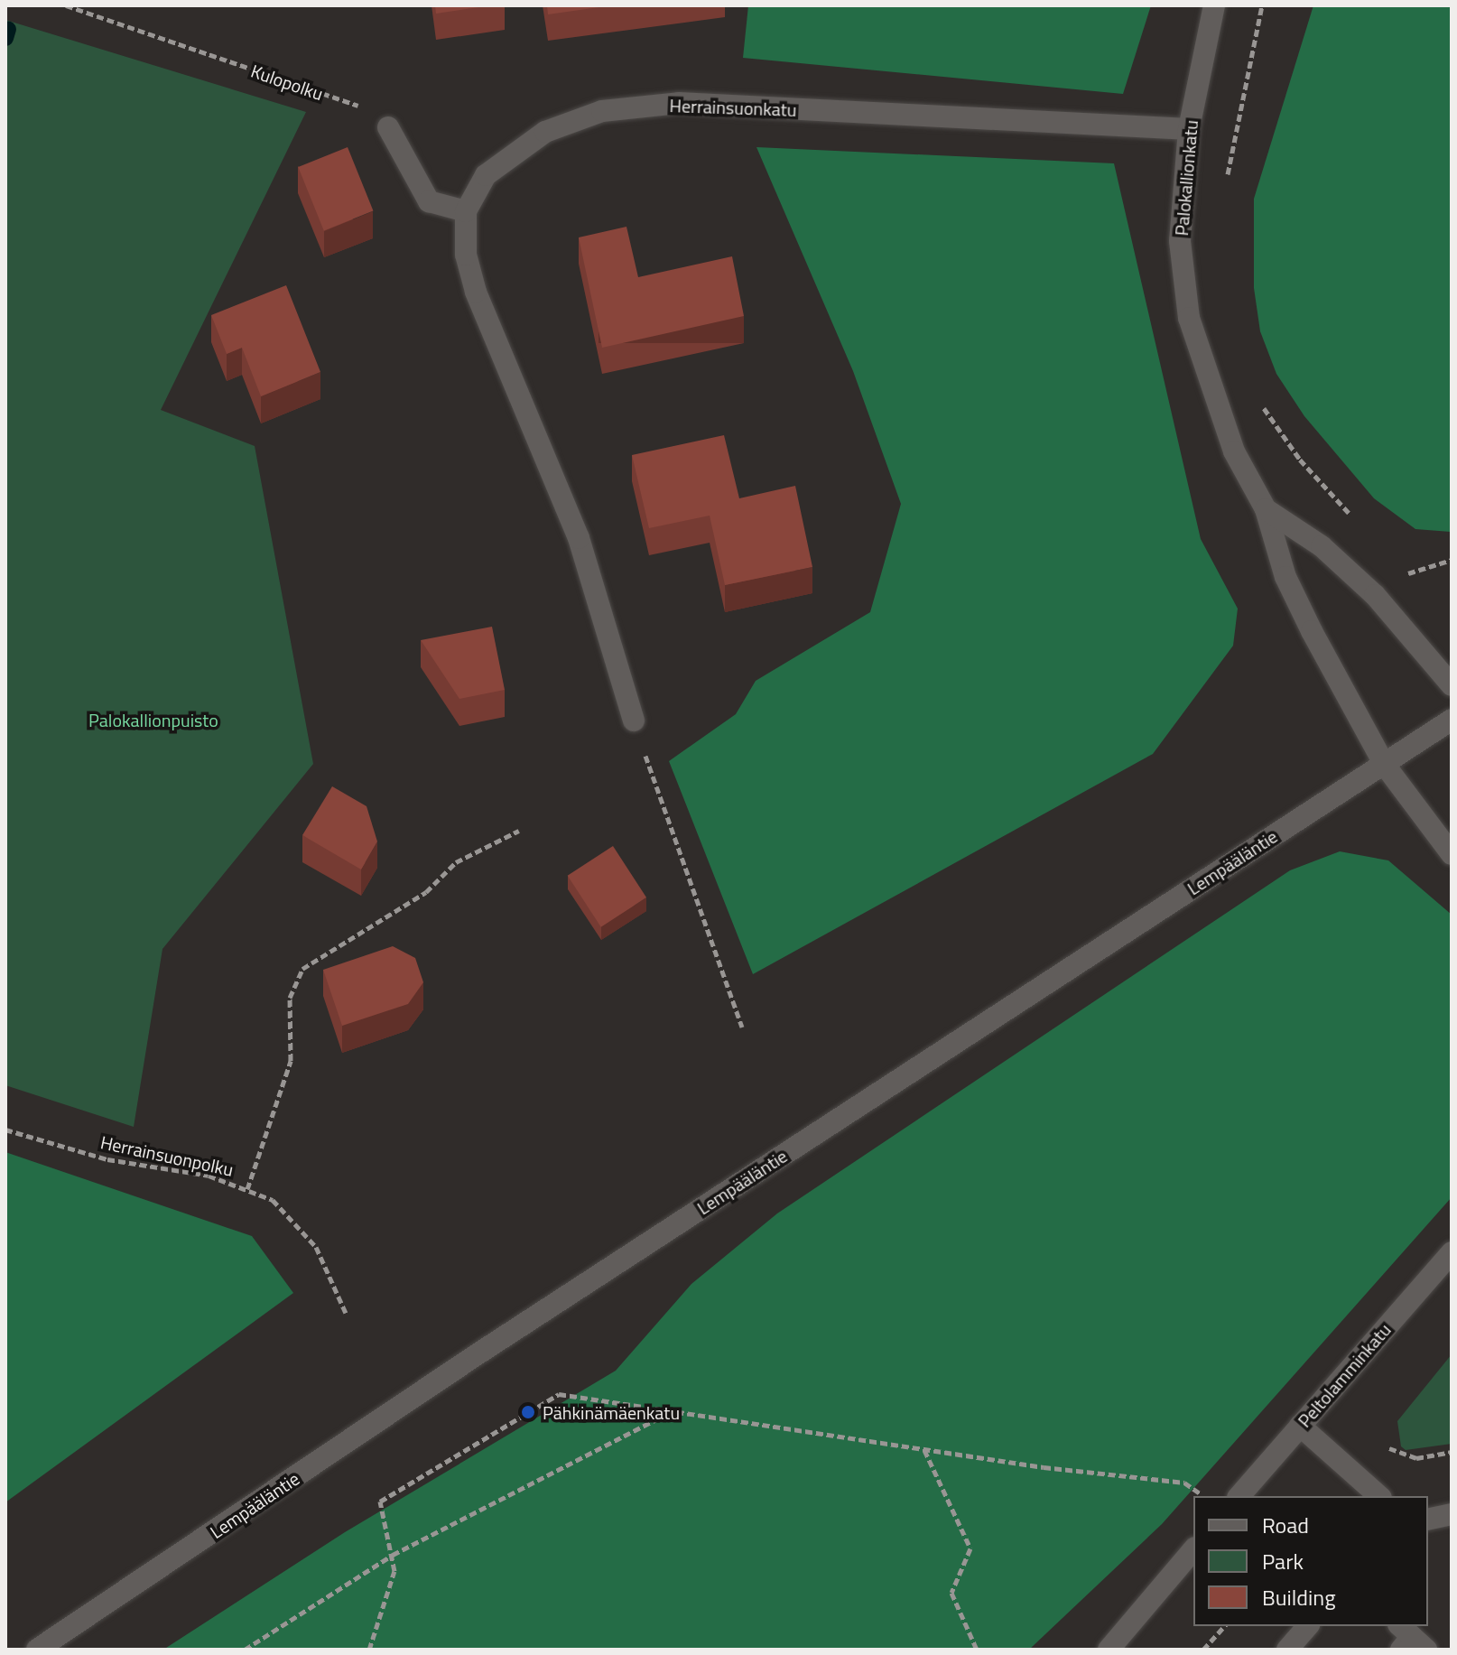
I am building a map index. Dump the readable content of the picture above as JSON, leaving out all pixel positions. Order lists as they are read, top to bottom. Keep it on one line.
{"streets":{"street":["Herrainsuonkatu","Palokallionkatu","Lempääläntie","Peltolamminkatu"],"path":["Kulopolku","Herrainsuonpolku"]},"crossings":[["Herrainsuonkatu","Palokallionkatu"],["Palokallionkatu","Lempääläntie"]],"parks":["Palokallionpuisto"],"places":["Pähkinämäenkatu"],"legend":["Road","Park","Building"]}
